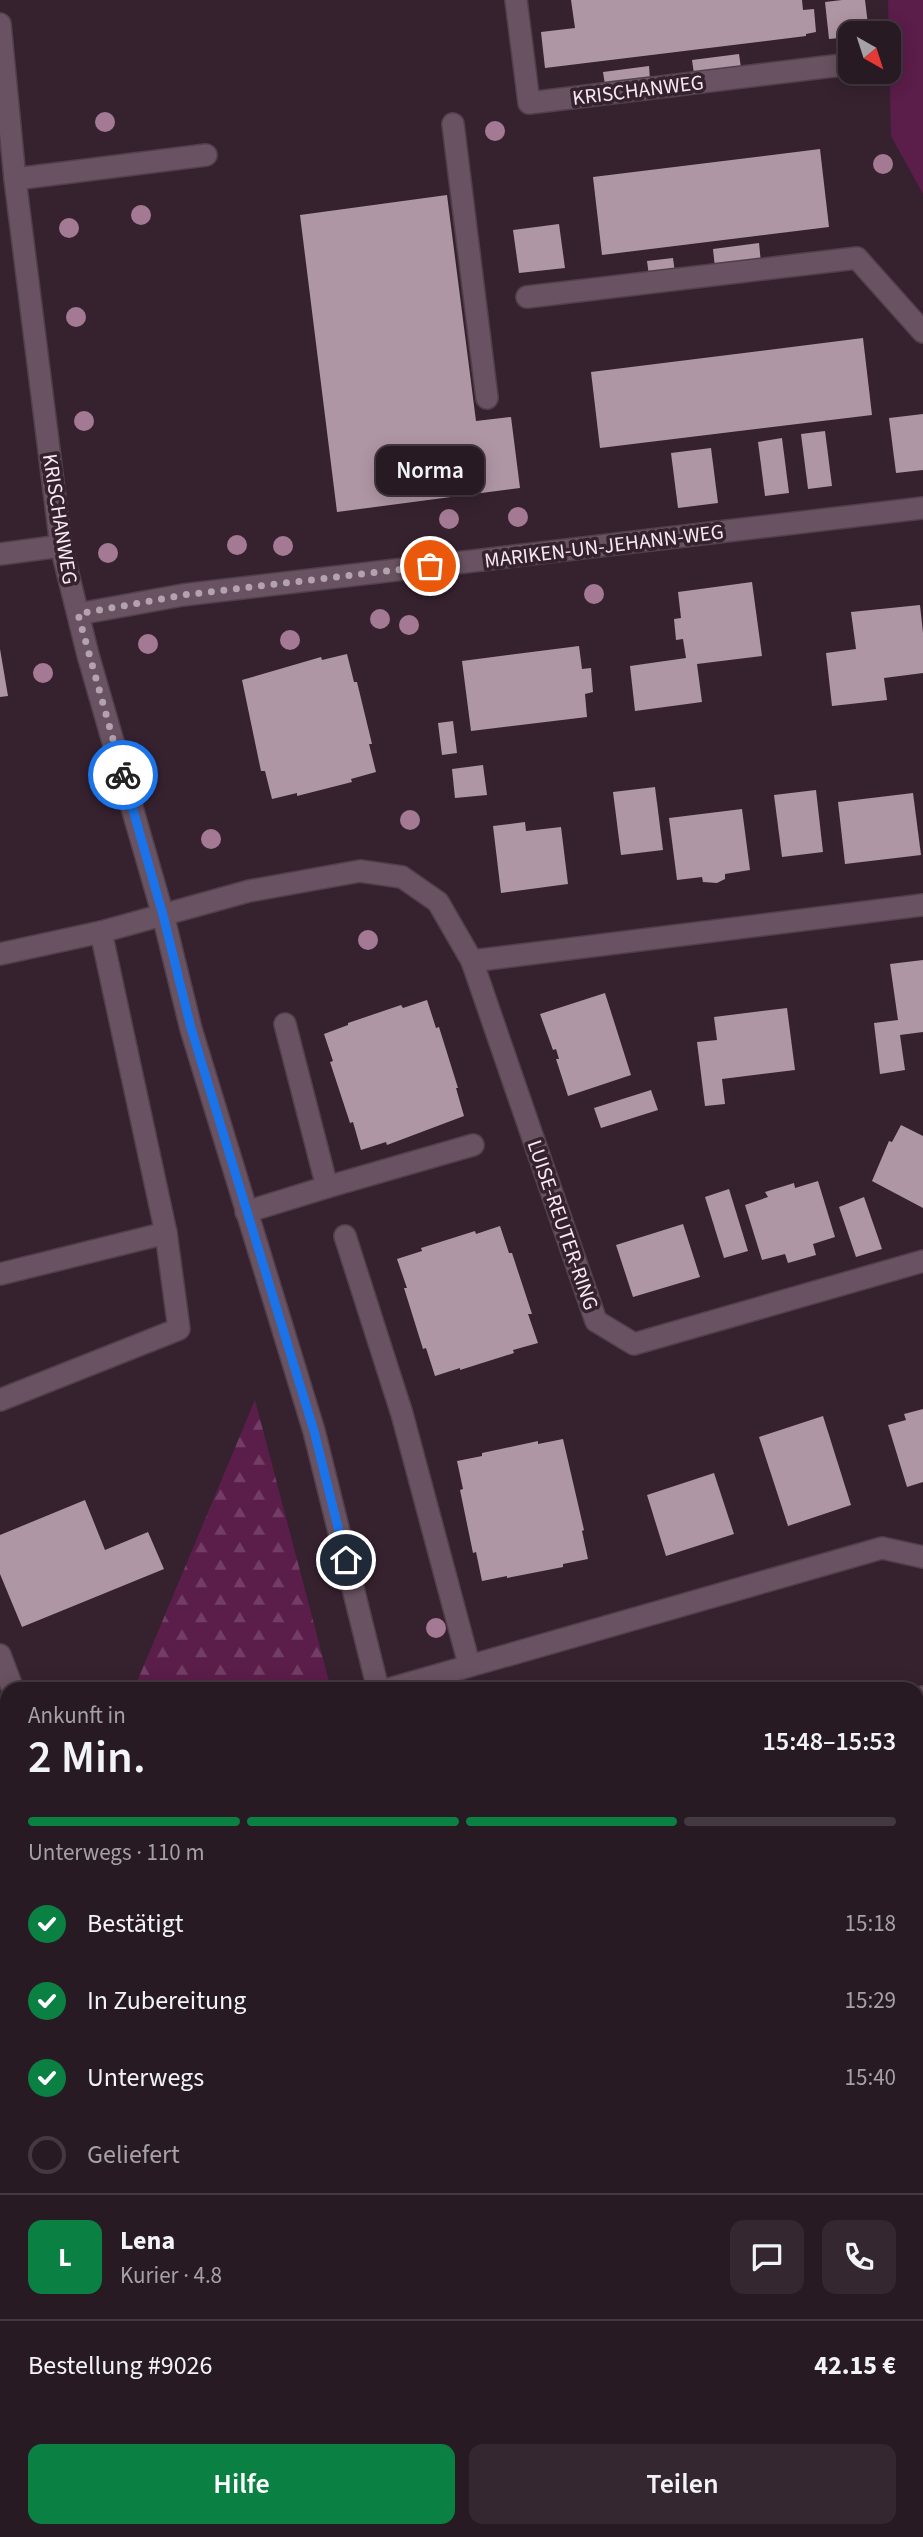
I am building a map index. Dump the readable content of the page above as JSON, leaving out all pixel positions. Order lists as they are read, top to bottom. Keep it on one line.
{"streets":{"street":["KRISCHANWEG","MARIKEN-UN-JEHANN-WEG","LUISE-REUTER-RING"]},"crossings":[["KRISCHANWEG","MARIKEN-UN-JEHANN-WEG"],["KRISCHANWEG","LUISE-REUTER-RING"]],"places":["Norma"],"north":"bottom right","page":{"bubble":"Norma","heading":["2 Min.","Ankunft in","15:48–15:53"],"panel":["Lena","Kurier · 4.8","Bestellung #9026","42.15 €"],"bar":"Unterwegs · 110 m","list":[["Bestätigt","15:18"],["In Zubereitung","15:29"],["Unterwegs","15:40"],"Geliefert"],"round":"L","buttons":["Hilfe","Teilen"]}}
